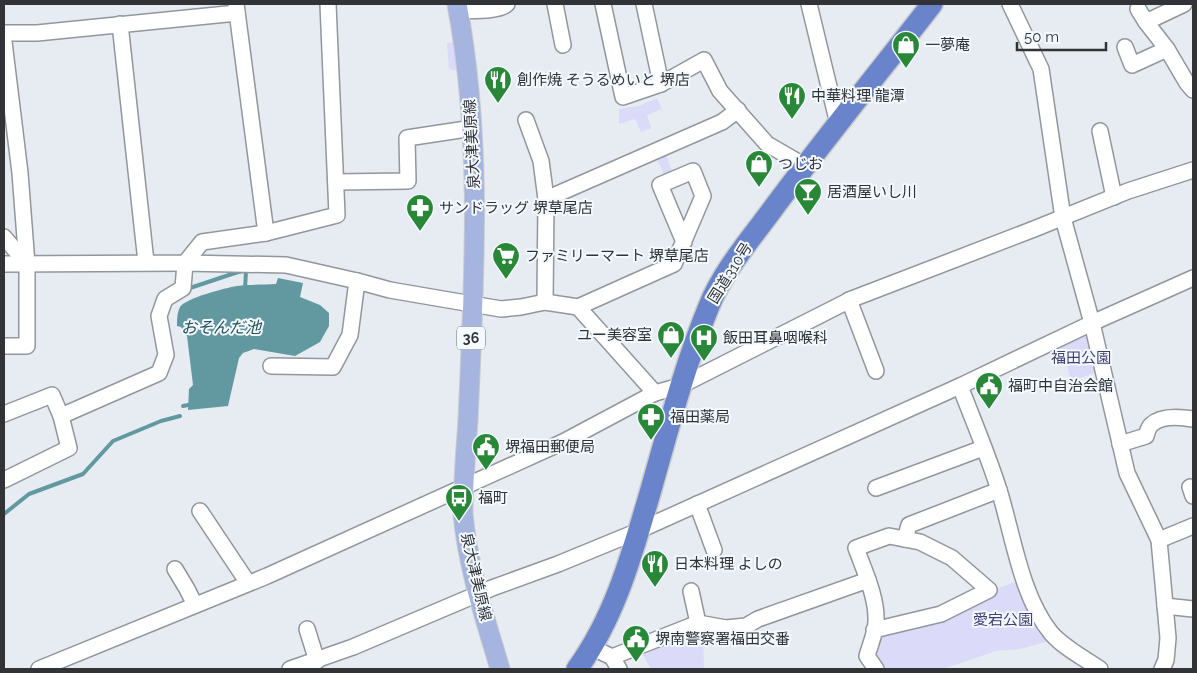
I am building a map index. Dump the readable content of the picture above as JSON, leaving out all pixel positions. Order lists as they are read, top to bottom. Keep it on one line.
{"streets":{"highway":["国道310号"],"main road":["泉大津美原線","36"]},"water":["おそんだ池"],"parks":["福田公園","愛宕公園"],"places":{"shop":["一夢庵","つじお","ユー美容室"],"restaurant":["創作焼 そうるめいと 堺店","中華料理 龍潭","日本料理 よしの"],"bar":["居酒屋いし川"],"pharmacy":["サンドラッグ 堺草尾店","福田薬局"],"supermarket":["ファミリーマート 堺草尾店"],"hospital":["飯田耳鼻咽喉科"],"public building":["福町中自治会館","堺福田郵便局","堺南警察署福田交番"],"bus stop":["福町"]},"scale_bar":"50 m"}
